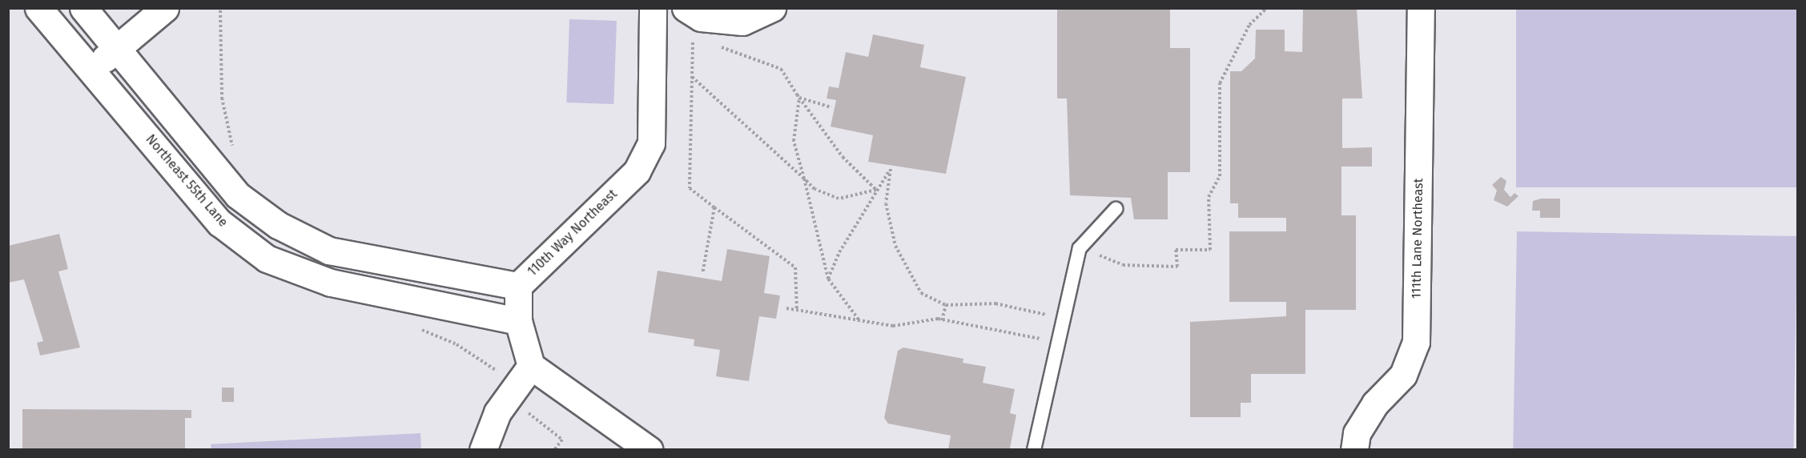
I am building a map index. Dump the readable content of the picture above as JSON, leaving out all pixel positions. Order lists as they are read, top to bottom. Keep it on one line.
{"streets":{"street":["Northeast 55th Lane","110th Way Northeast","111th Lane Northeast"]},"crossings":[["Northeast 55th Lane","110th Way Northeast"]]}
